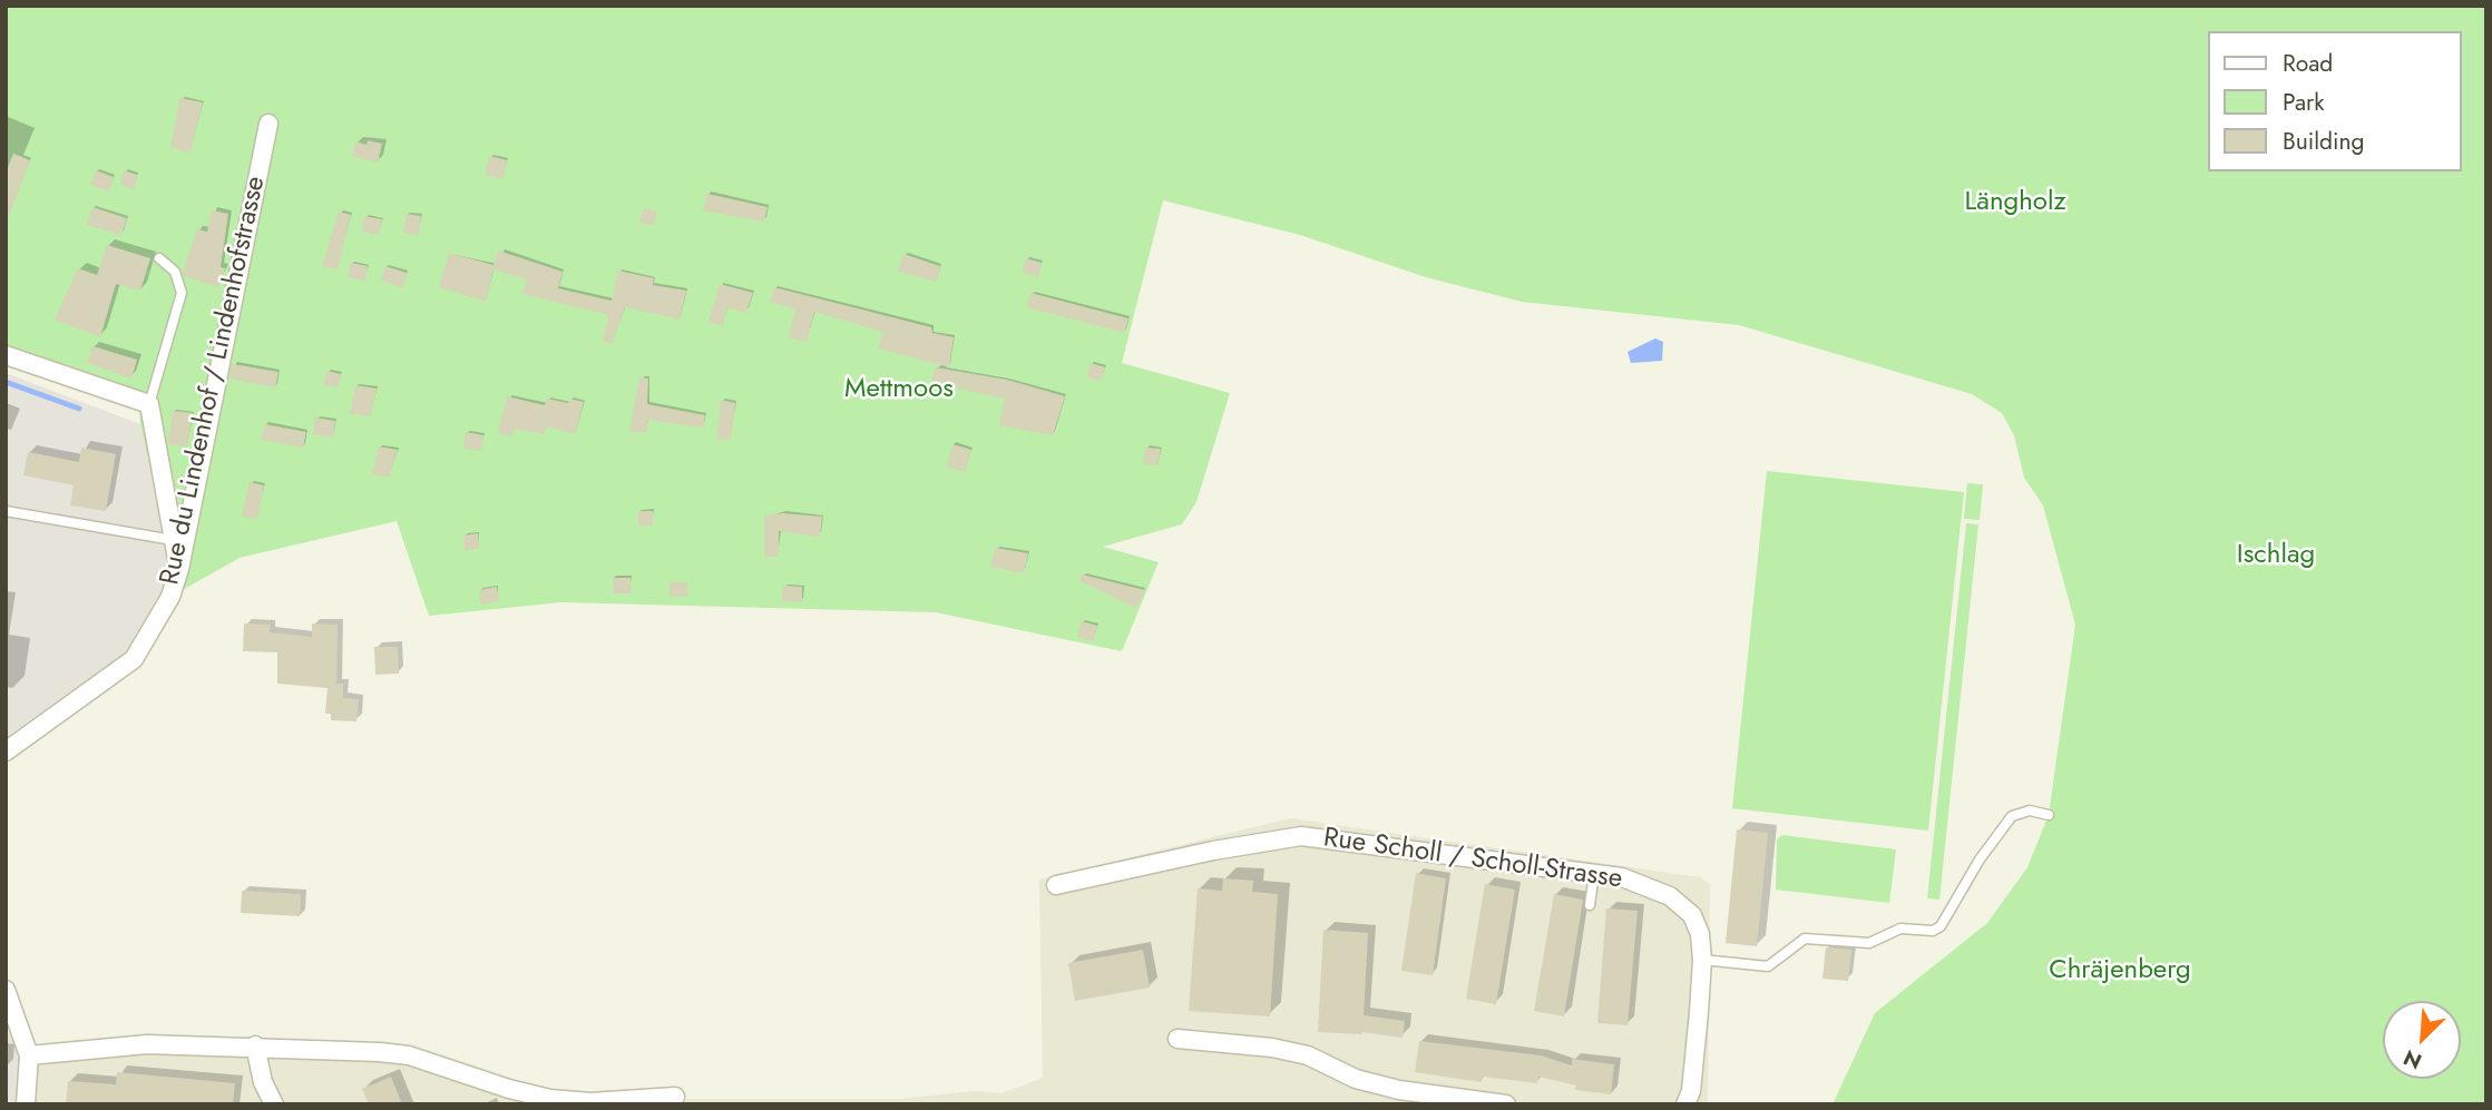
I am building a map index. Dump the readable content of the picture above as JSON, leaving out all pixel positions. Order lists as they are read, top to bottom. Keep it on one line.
{"streets":{"street":["Rue du Lindenhof / Lindenhofstrasse","Rue Scholl / Scholl-Strasse"]},"parks":["Längholz","Mettmoos","Ischlag","Chräjenberg"],"legend":["Road","Park","Building"],"north":"bottom left"}
